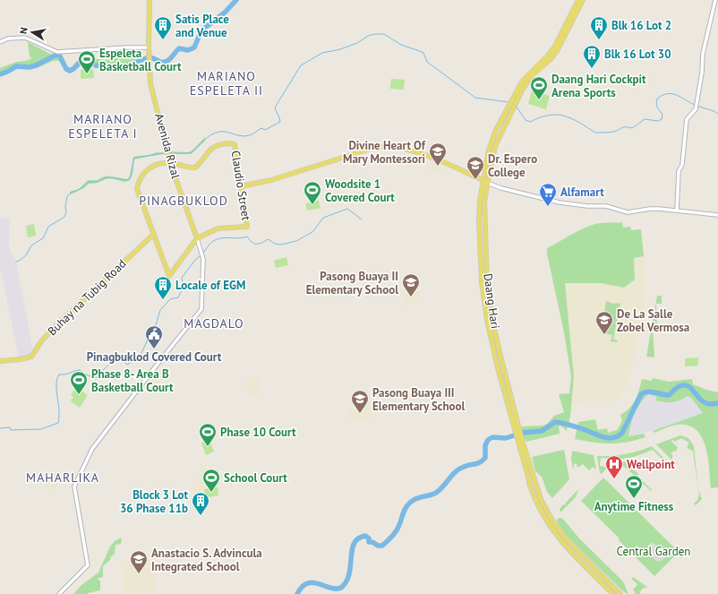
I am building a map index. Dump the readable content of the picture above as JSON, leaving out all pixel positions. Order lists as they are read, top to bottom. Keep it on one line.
{"streets":{"main road":["Avenida Rizal","Claudio Street","Buhay na Tubig Road","Daang Hari"]},"crossings":[["Avenida Rizal","Claudio Street"]],"districts":["MARIANO ESPELETA II","MARIANO ESPELETA I","PINAGBUKLOD","MAGDALO","MAHARLIKA"],"parks":["Central Garden"],"places":{"building":["Satis Place and Venue","Blk 16 Lot 2","Blk 16 Lot 30","Locale of EGM","Block 3 Lot 36 Phase 11b"],"sports":["Espeleta Basketball Court","Daang Hari Cockpit Arena Sports","Woodsite 1 Covered Court","Phase 8- Area B Basketball Court","Phase 10 Court","School Court","Anytime Fitness"],"school or university":["Divine Heart Of Mary Montessori","Dr. Espero College","Pasong Buaya II Elementary School","De La Salle Zobel Vermosa","Pasong Buaya III Elementary School","Anastacio S. Advincula Integrated School"],"supermarket":["Alfamart"],"public building":["Pinagbuklod Covered Court"],"hospital":["Wellpoint"]},"north":"left"}
